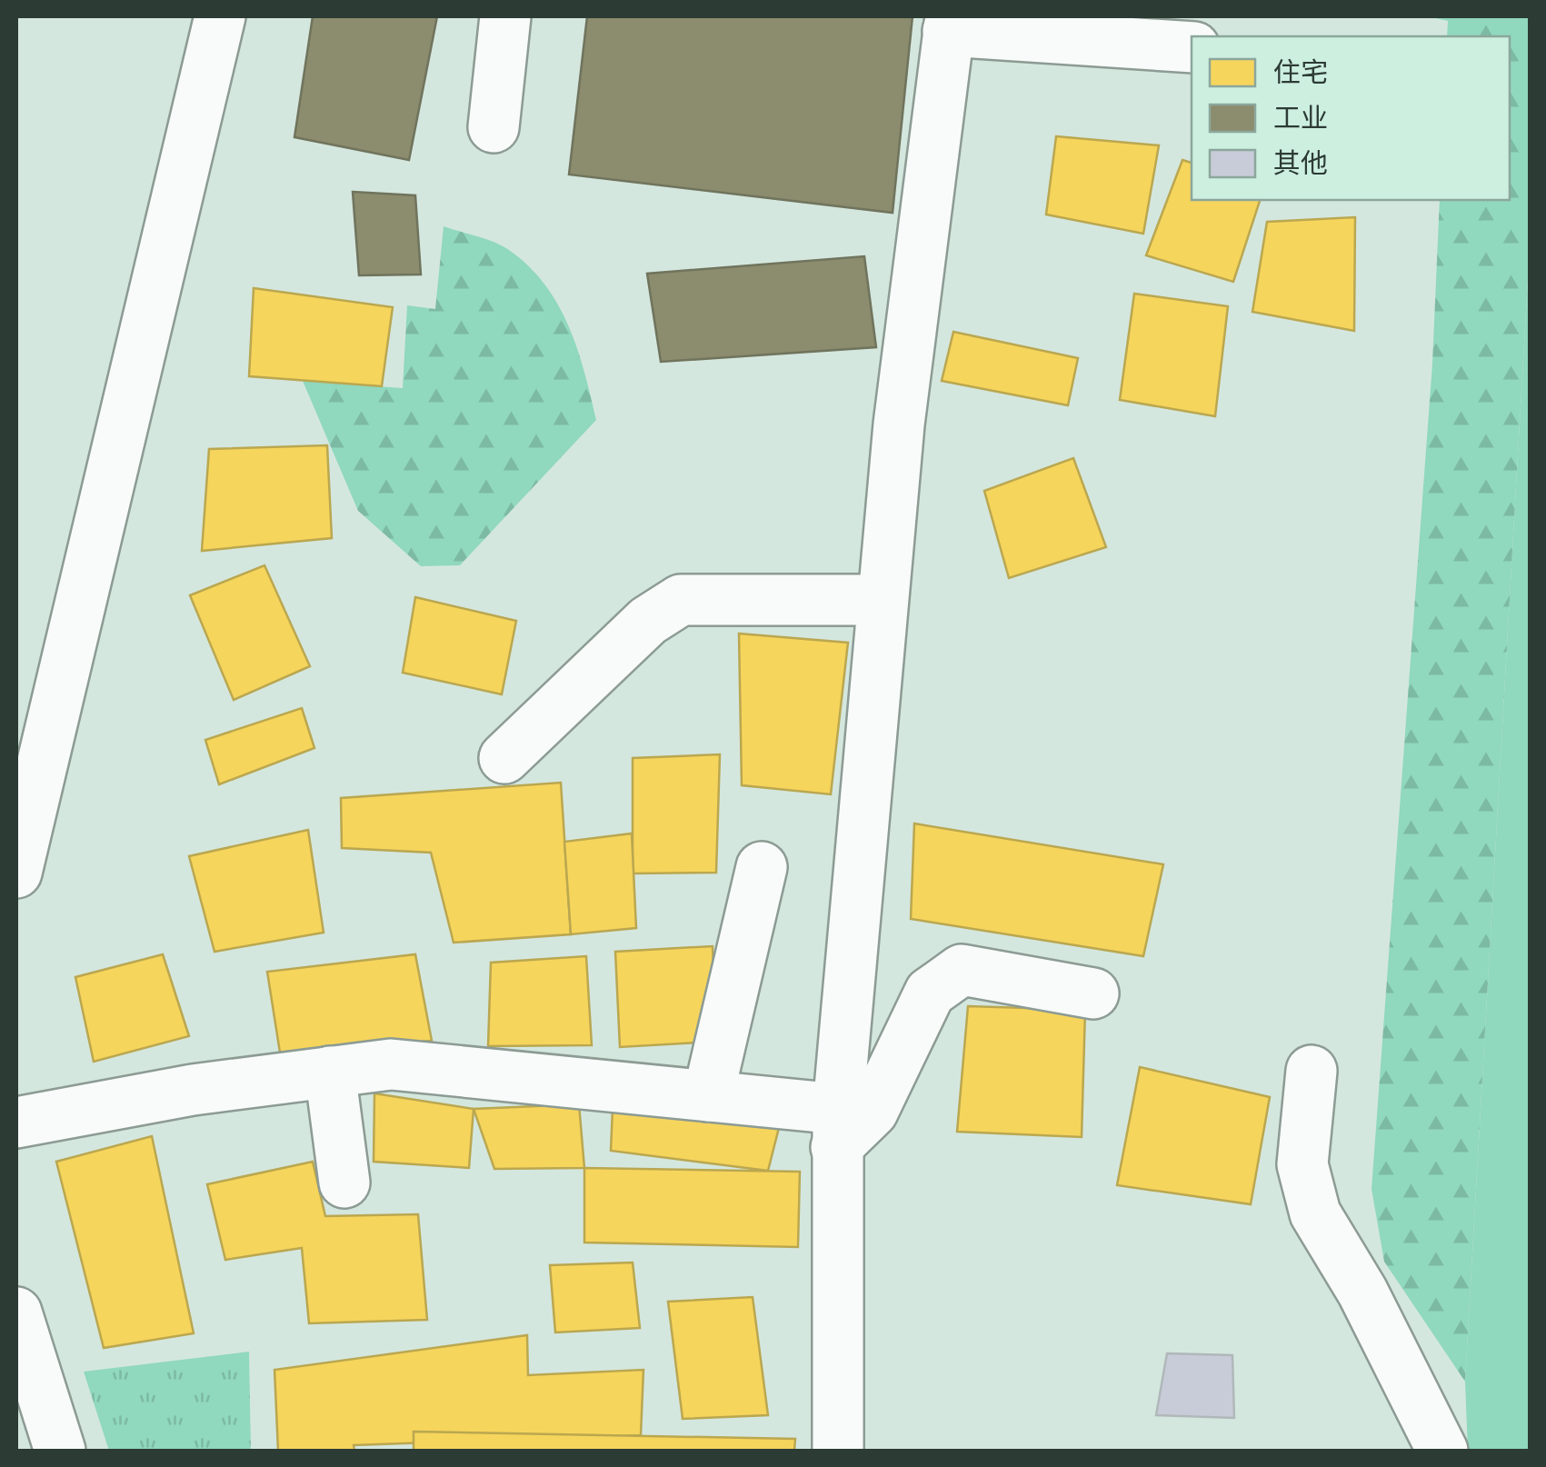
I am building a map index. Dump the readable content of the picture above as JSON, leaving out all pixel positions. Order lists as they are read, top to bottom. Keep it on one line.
{"legend":["住宅","工业","其他"]}
